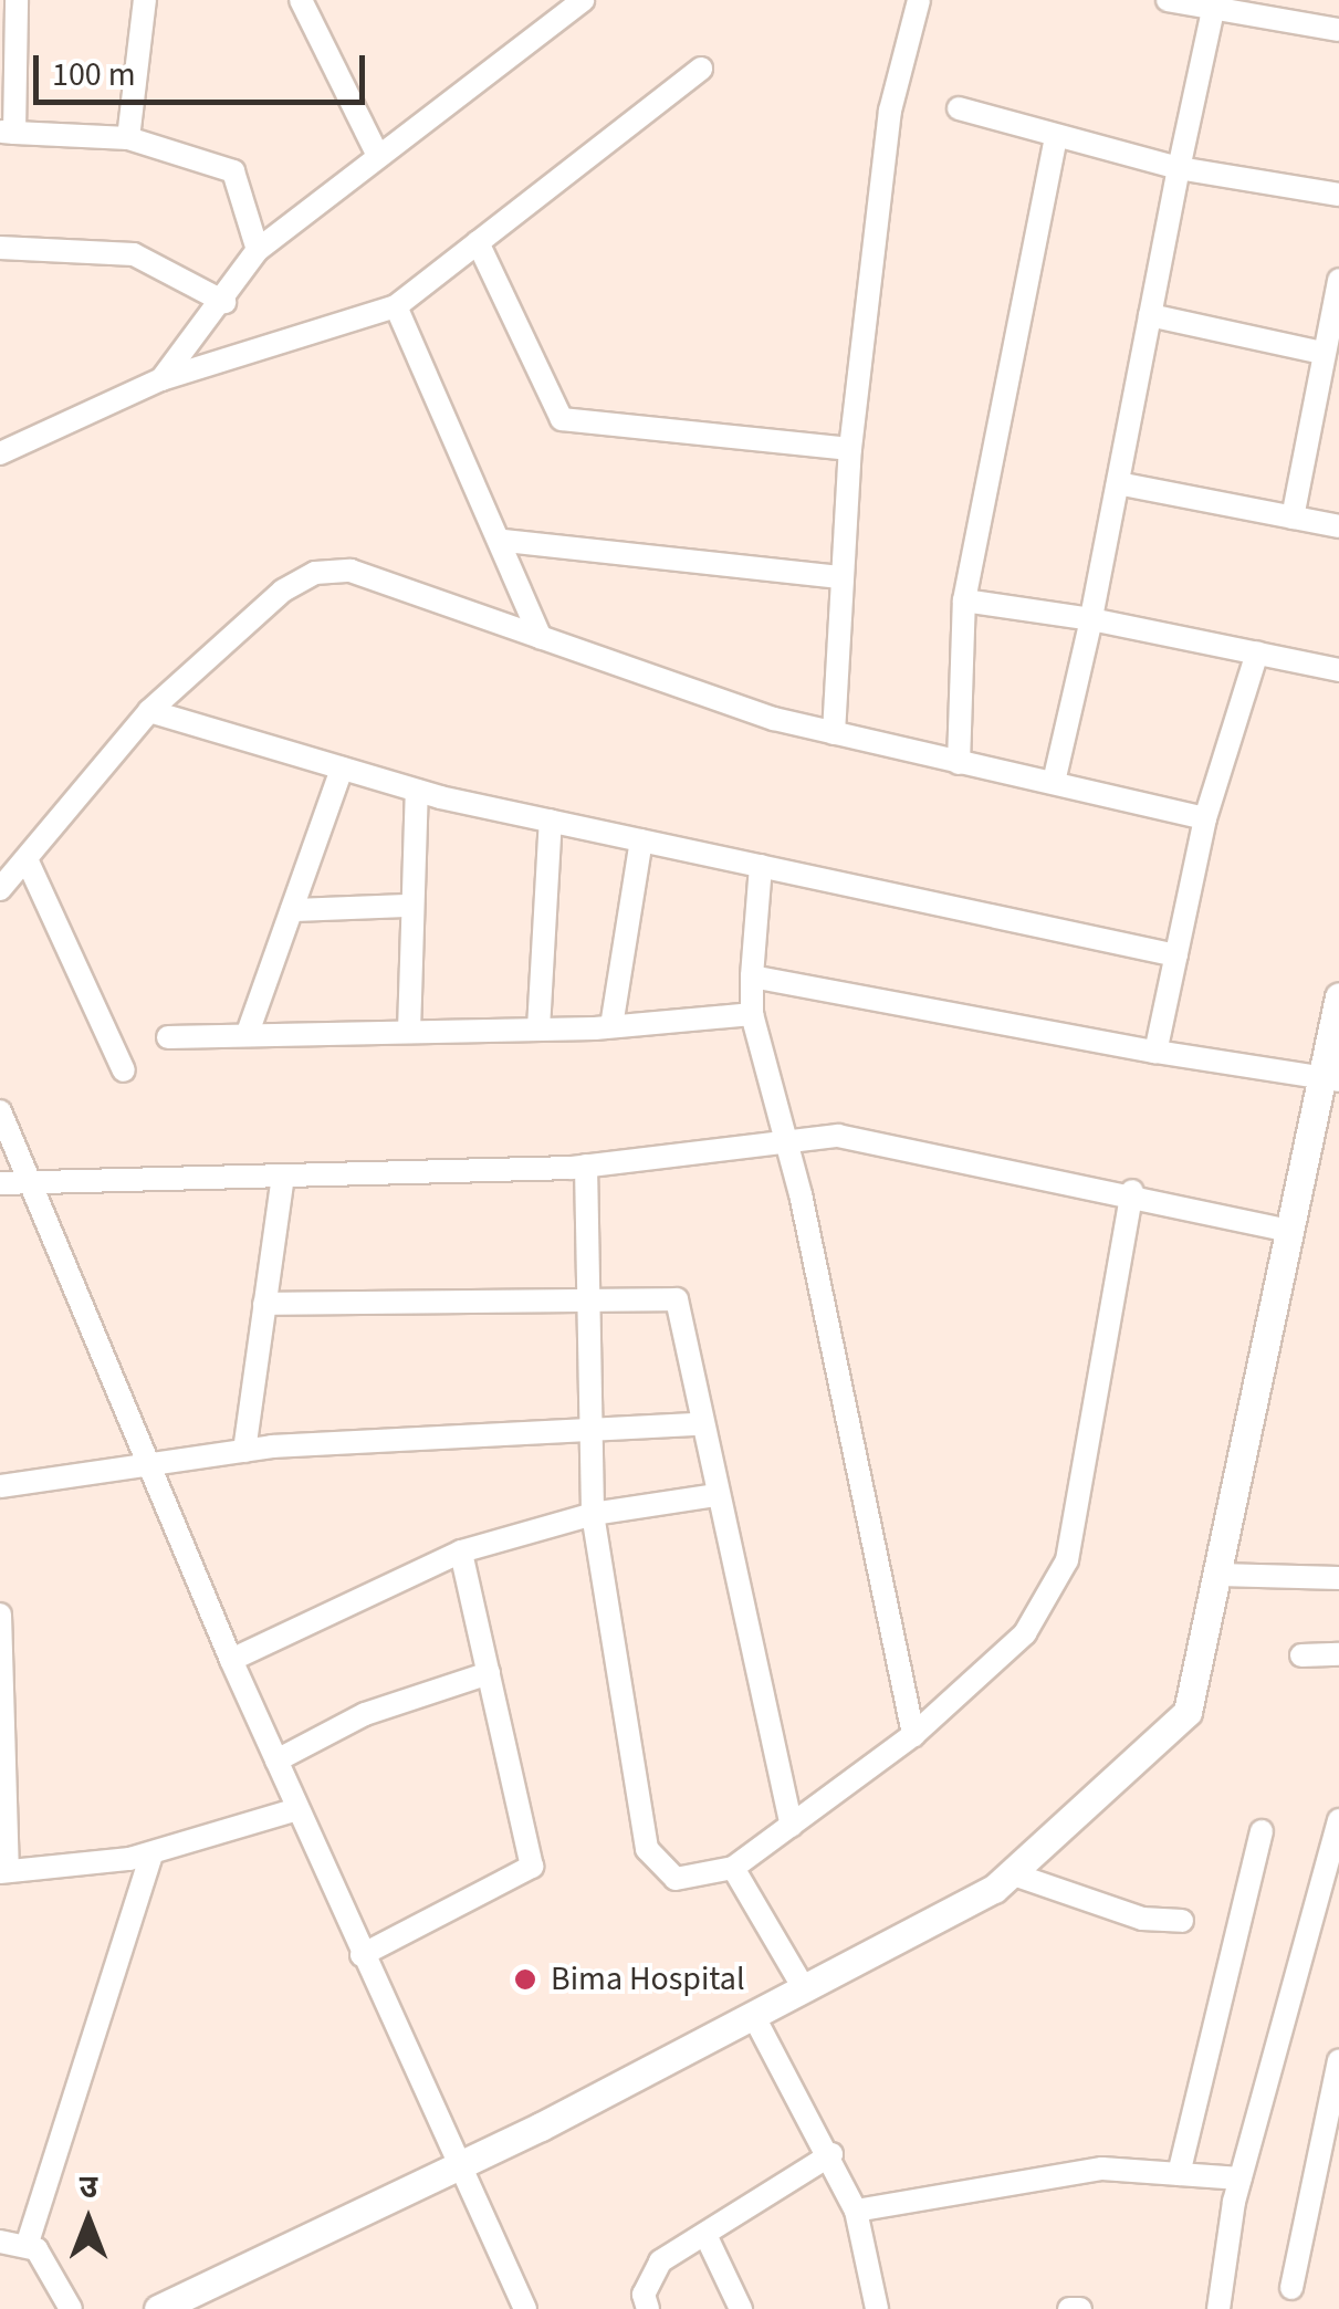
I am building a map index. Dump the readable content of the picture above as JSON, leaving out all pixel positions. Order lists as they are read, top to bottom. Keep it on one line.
{"places":["Bima Hospital"],"scale_bar":"100 m","north":"top"}
